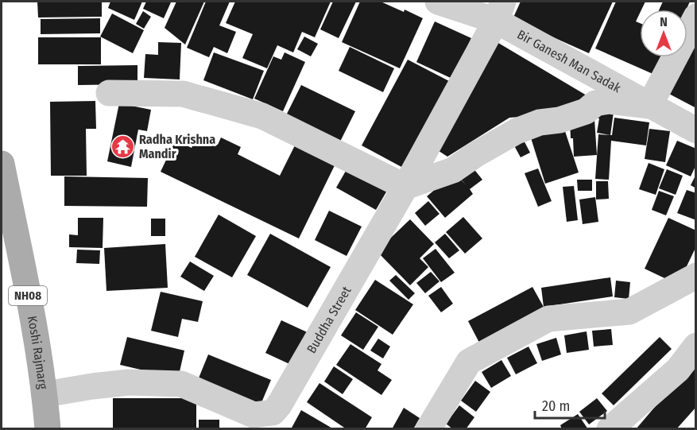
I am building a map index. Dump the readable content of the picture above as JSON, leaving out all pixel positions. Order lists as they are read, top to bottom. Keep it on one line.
{"streets":{"main road":["NH08","Koshi Rajmarg"],"street":["Bir Ganesh Man Sadak","Buddha Street"]},"crossings":[["Bir Ganesh Man Sadak","Buddha Street"],["Buddha Street","Koshi Rajmarg"]],"places":{"temple":["Radha Krishna Mandir"]},"scale_bar":"20 m","north":"top"}
